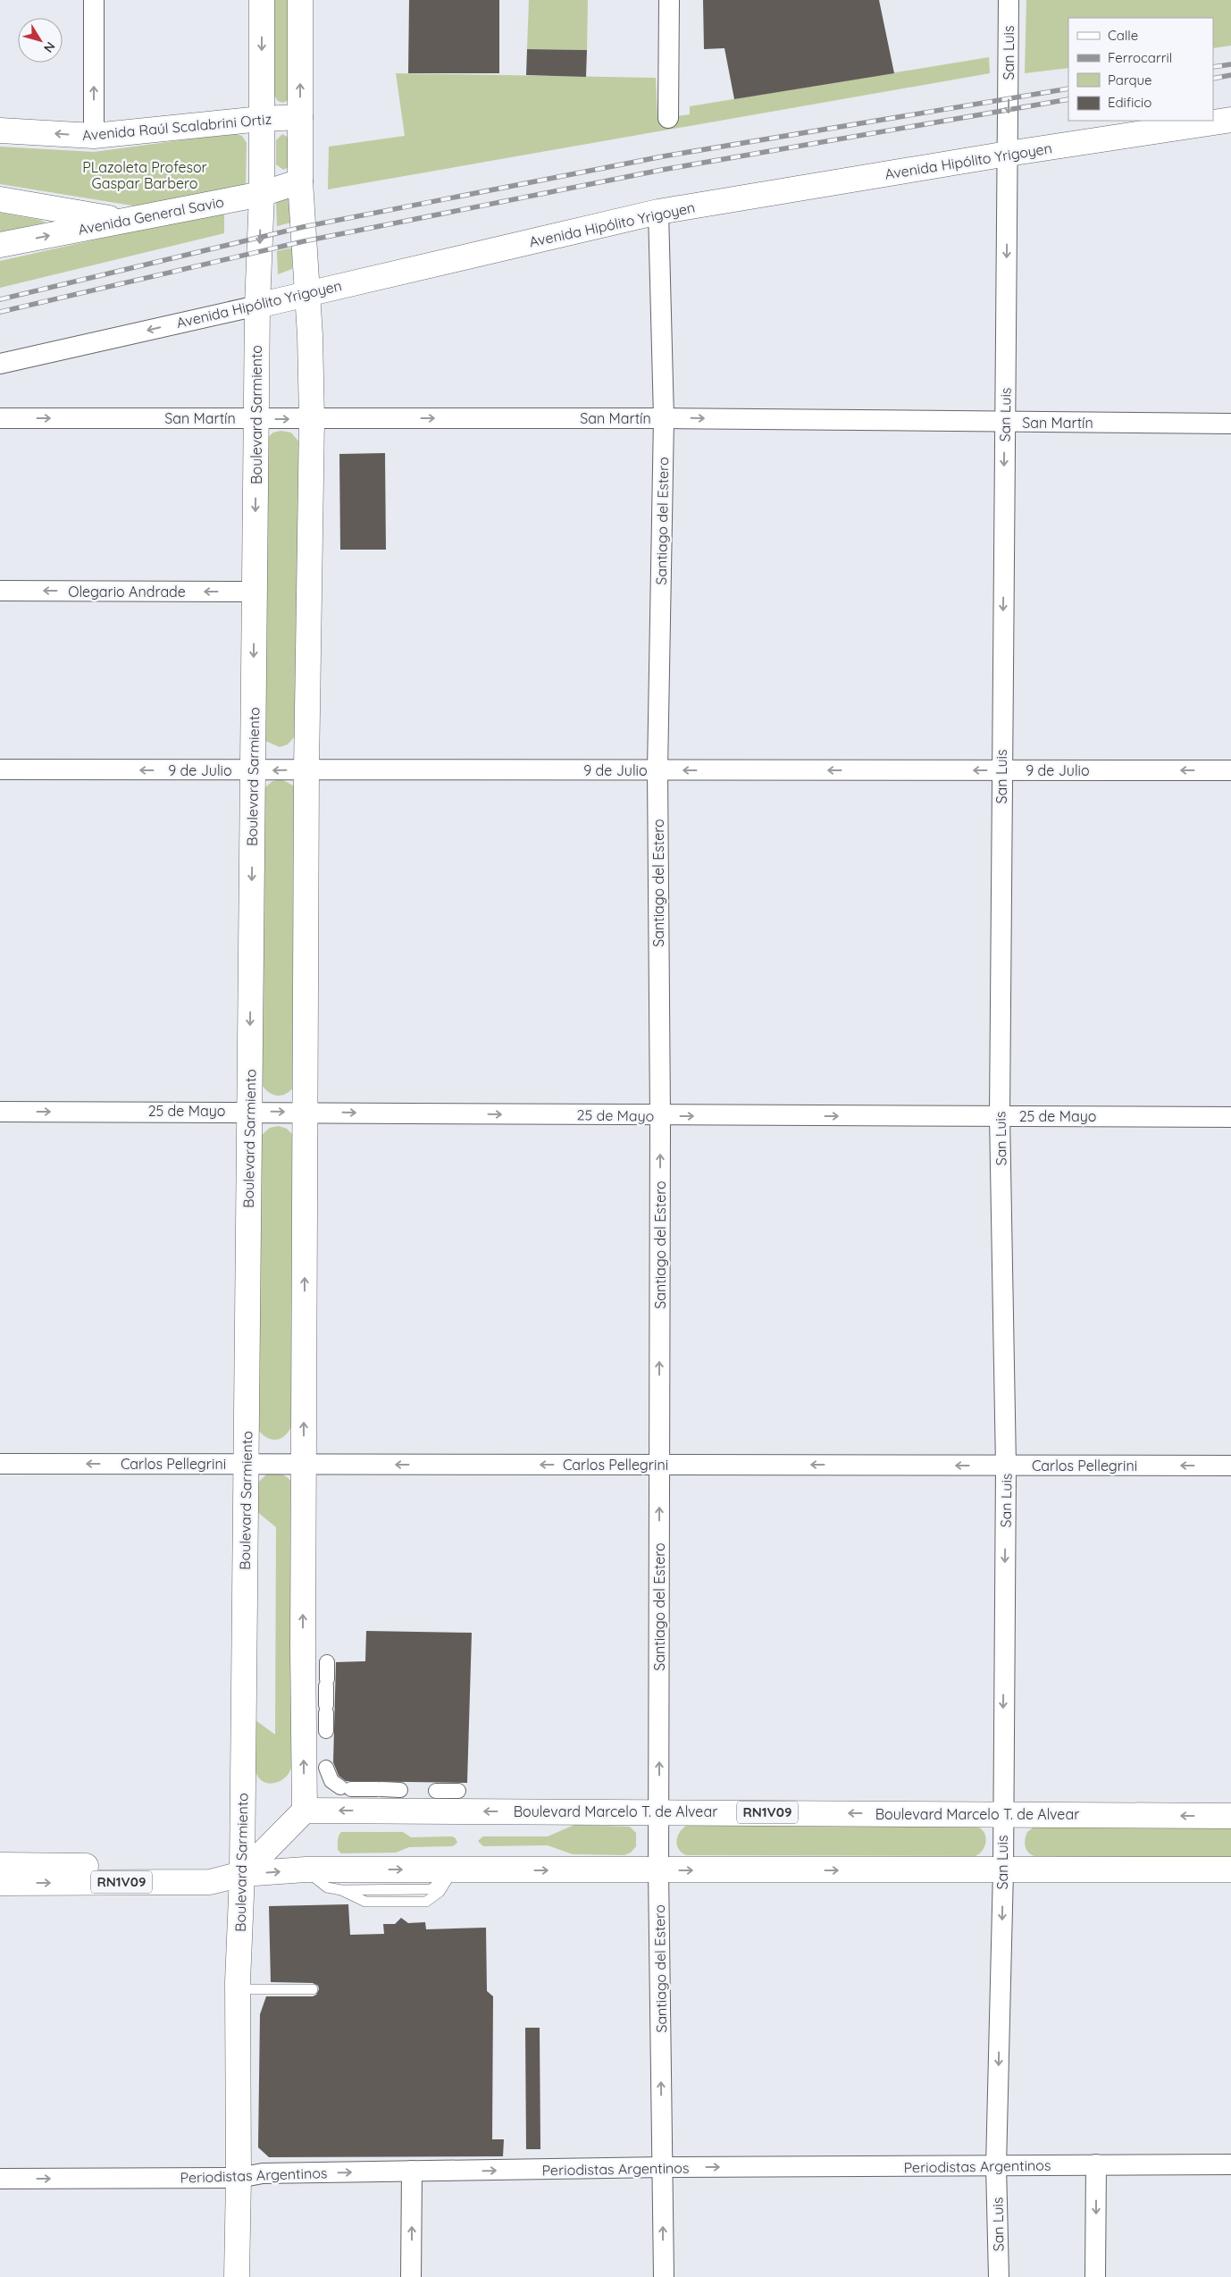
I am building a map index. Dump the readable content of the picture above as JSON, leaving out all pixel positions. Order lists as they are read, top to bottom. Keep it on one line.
{"streets":{"main road":["Avenida Raúl Scalabrini Ortiz","Avenida Hipólito Yrigoyen","Avenida General Savio","Boulevard Sarmiento","Boulevard Marcelo T. de Alvear","RN1V09"],"street":["San Luis","San Martín","Santiago del Estero","Olegario Andrade","9 de Julio","25 de Mayo","Carlos Pellegrini","Periodistas Argentinos"]},"crossings":[["San Luis","Avenida Hipólito Yrigoyen"],["San Luis","San Martín"],["San Luis","9 de Julio"],["San Luis","25 de Mayo"],["San Luis","Carlos Pellegrini"],["San Luis","Boulevard Marcelo T. de Alvear"],["San Luis","RN1V09"],["San Luis","Periodistas Argentinos"],["Avenida Raúl Scalabrini Ortiz","Boulevard Sarmiento"],["Avenida Hipólito Yrigoyen","Boulevard Sarmiento"],["Avenida Hipólito Yrigoyen","Santiago del Estero"],["Avenida General Savio","Boulevard Sarmiento"],["Boulevard Sarmiento","San Martín"],["Boulevard Sarmiento","Olegario Andrade"],["Boulevard Sarmiento","9 de Julio"],["Boulevard Sarmiento","25 de Mayo"],["Boulevard Sarmiento","Carlos Pellegrini"],["Boulevard Sarmiento","RN1V09"],["Boulevard Sarmiento","Periodistas Argentinos"],["San Martín","Santiago del Estero"],["Santiago del Estero","9 de Julio"],["Santiago del Estero","25 de Mayo"],["Santiago del Estero","Carlos Pellegrini"],["Santiago del Estero","Boulevard Marcelo T. de Alvear"],["Santiago del Estero","RN1V09"],["Santiago del Estero","Periodistas Argentinos"]],"one_way":["San Luis","San Martín","Santiago del Estero","Olegario Andrade","9 de Julio","25 de Mayo","Carlos Pellegrini","Periodistas Argentinos"],"parks":["PLazoleta Profesor Gaspar Barbero"],"legend":["Calle","Ferrocarril","Parque","Edificio"],"north":"bottom right"}
